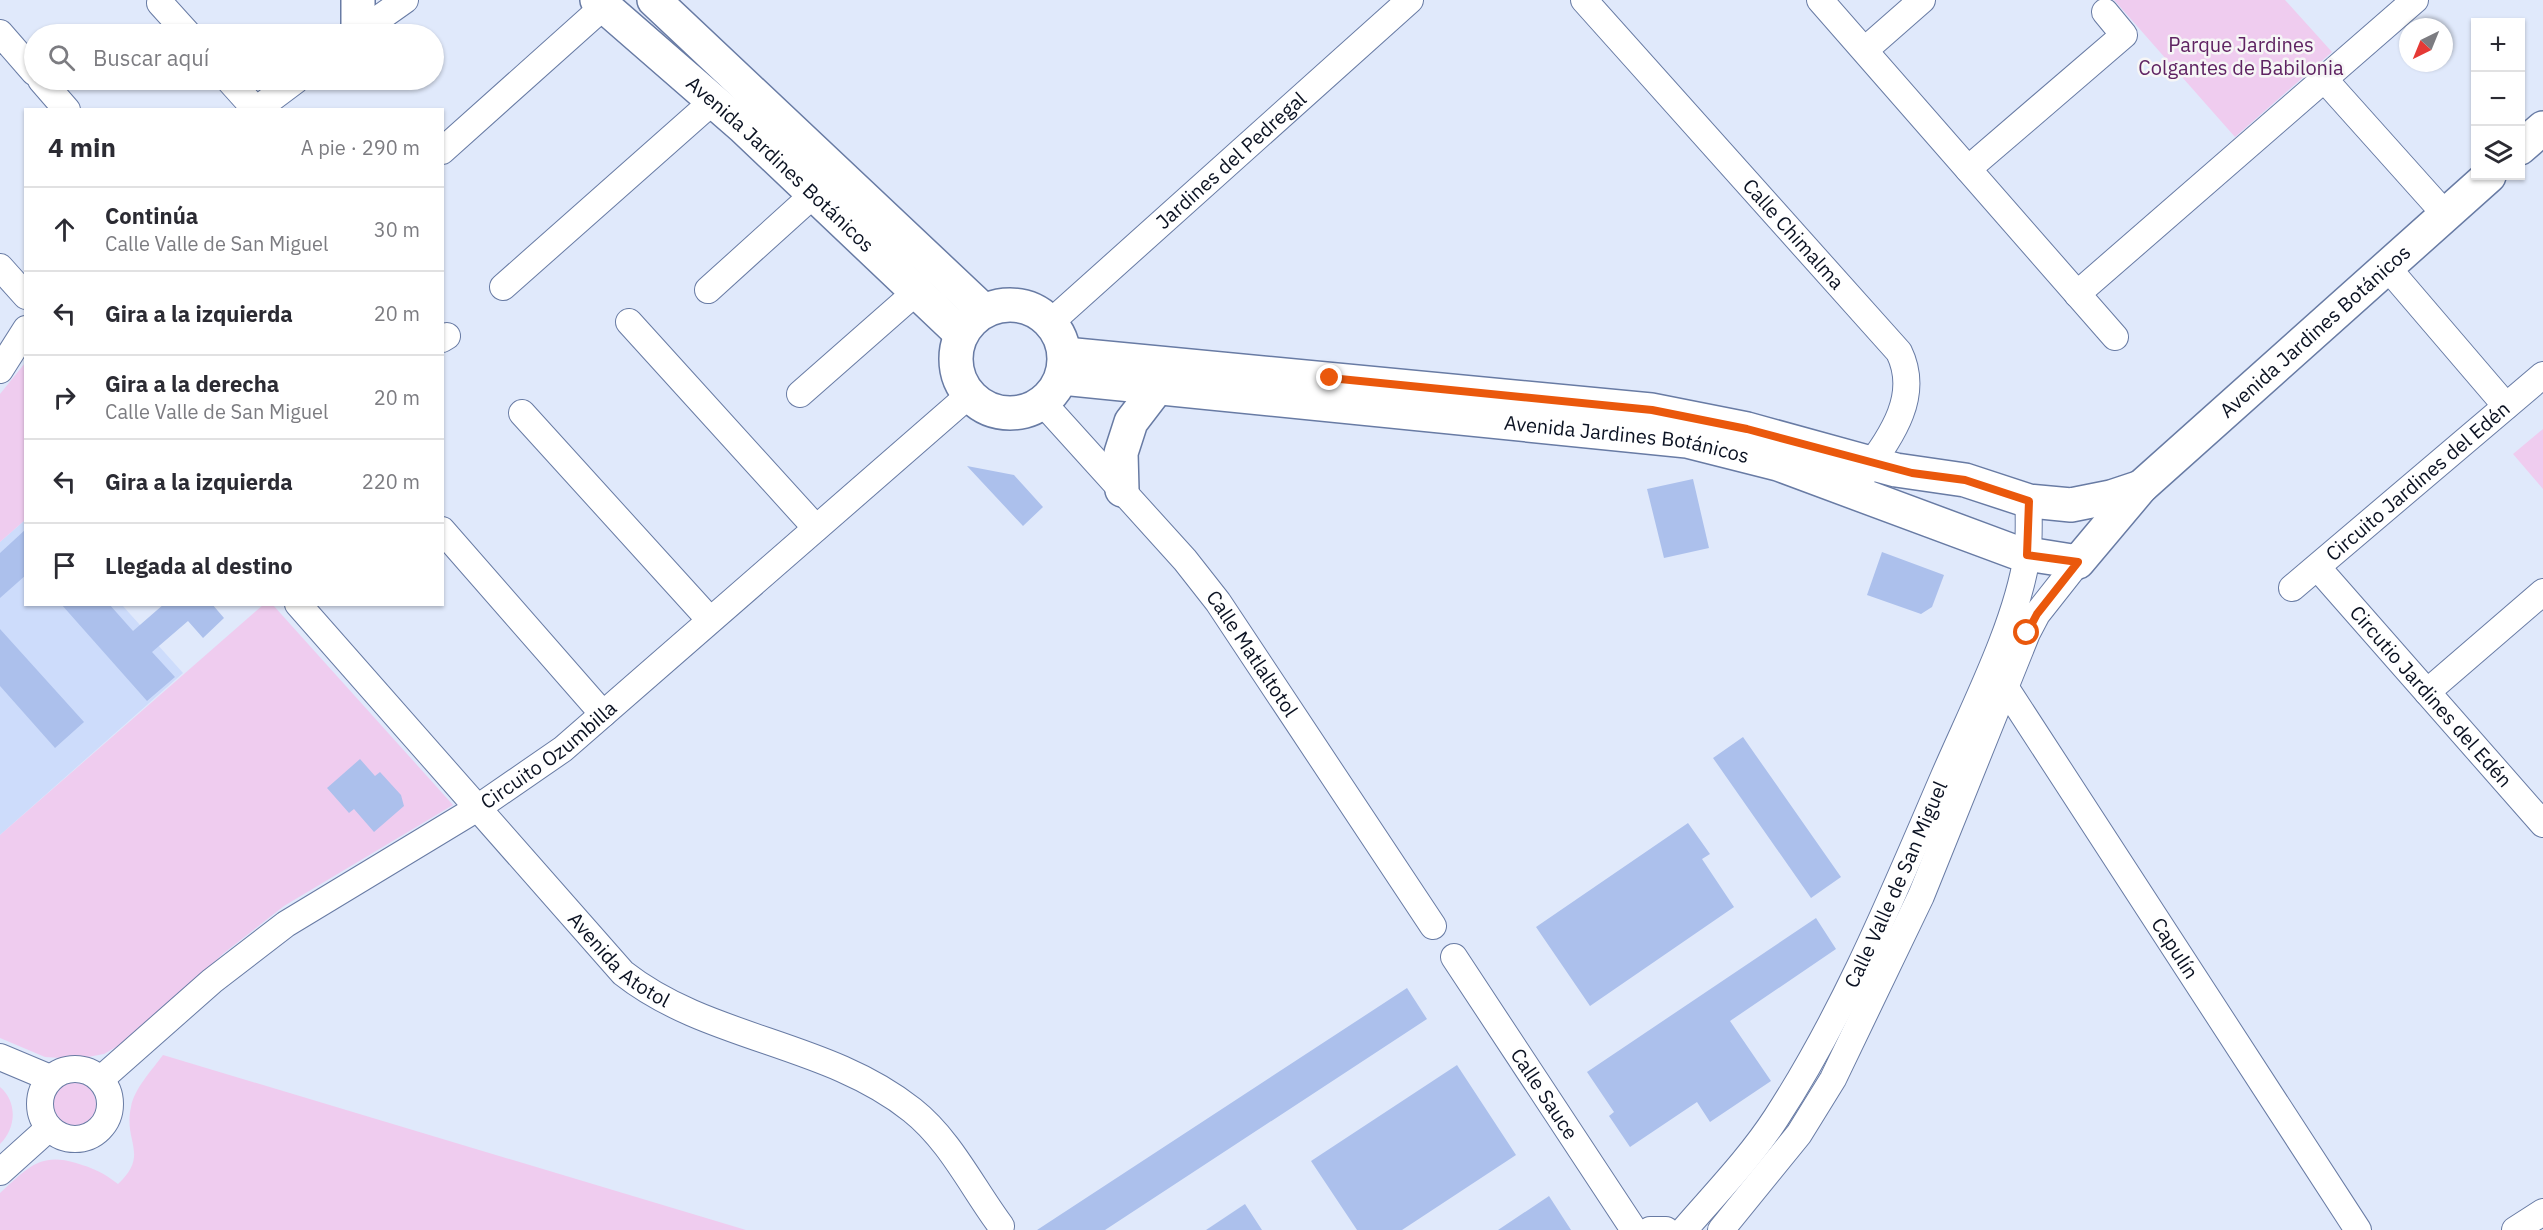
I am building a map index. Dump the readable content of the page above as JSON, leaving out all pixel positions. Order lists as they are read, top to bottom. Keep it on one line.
{"streets":{"street":["Jardines del Pedregal","Avenida Jardines Botánicos","Calle Chimalma","Circuito Jardines del Edén","Calle Matlaltotol","Circutio Jardines del Edén","Circuito Ozumbilla","Calle Valle de San Miguel","Capulín","Avenida Atotol","Calle Sauce"]},"crossings":[["Jardines del Pedregal","Avenida Jardines Botánicos"],["Jardines del Pedregal","Calle Matlaltotol"],["Jardines del Pedregal","Circuito Ozumbilla"],["Avenida Jardines Botánicos","Calle Chimalma"],["Avenida Jardines Botánicos","Calle Matlaltotol"],["Avenida Jardines Botánicos","Circuito Ozumbilla"],["Avenida Jardines Botánicos","Calle Valle de San Miguel"],["Circuito Jardines del Edén","Circutio Jardines del Edén"],["Calle Matlaltotol","Circuito Ozumbilla"],["Circuito Ozumbilla","Avenida Atotol"],["Calle Valle de San Miguel","Capulín"]],"parks":["Parque Jardines Colgantes de Babilonia"],"north":"bottom left","page":{"map_buttons":["+","−"],"search":"Buscar aquí","heading":["4 min","A pie · 290 m"],"list":[["Continúa","Calle Valle de San Miguel","30 m"],["Gira a la izquierda","20 m"],["Gira a la derecha","Calle Valle de San Miguel","20 m"],["Gira a la izquierda","220 m"],"Llegada al destino"]}}
